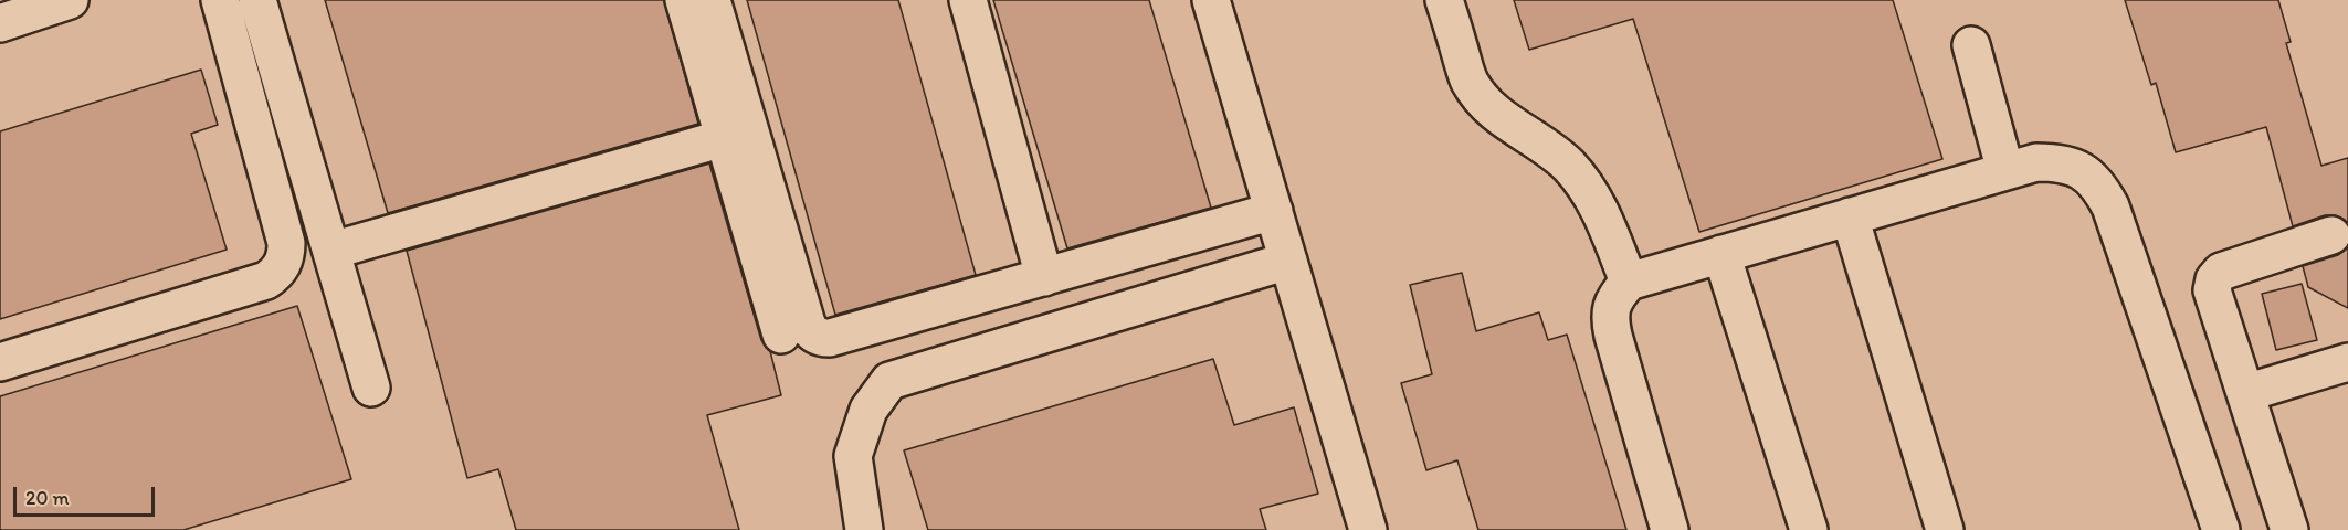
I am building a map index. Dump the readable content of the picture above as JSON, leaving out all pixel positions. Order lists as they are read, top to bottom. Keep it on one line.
{"scale_bar":"20 m"}
